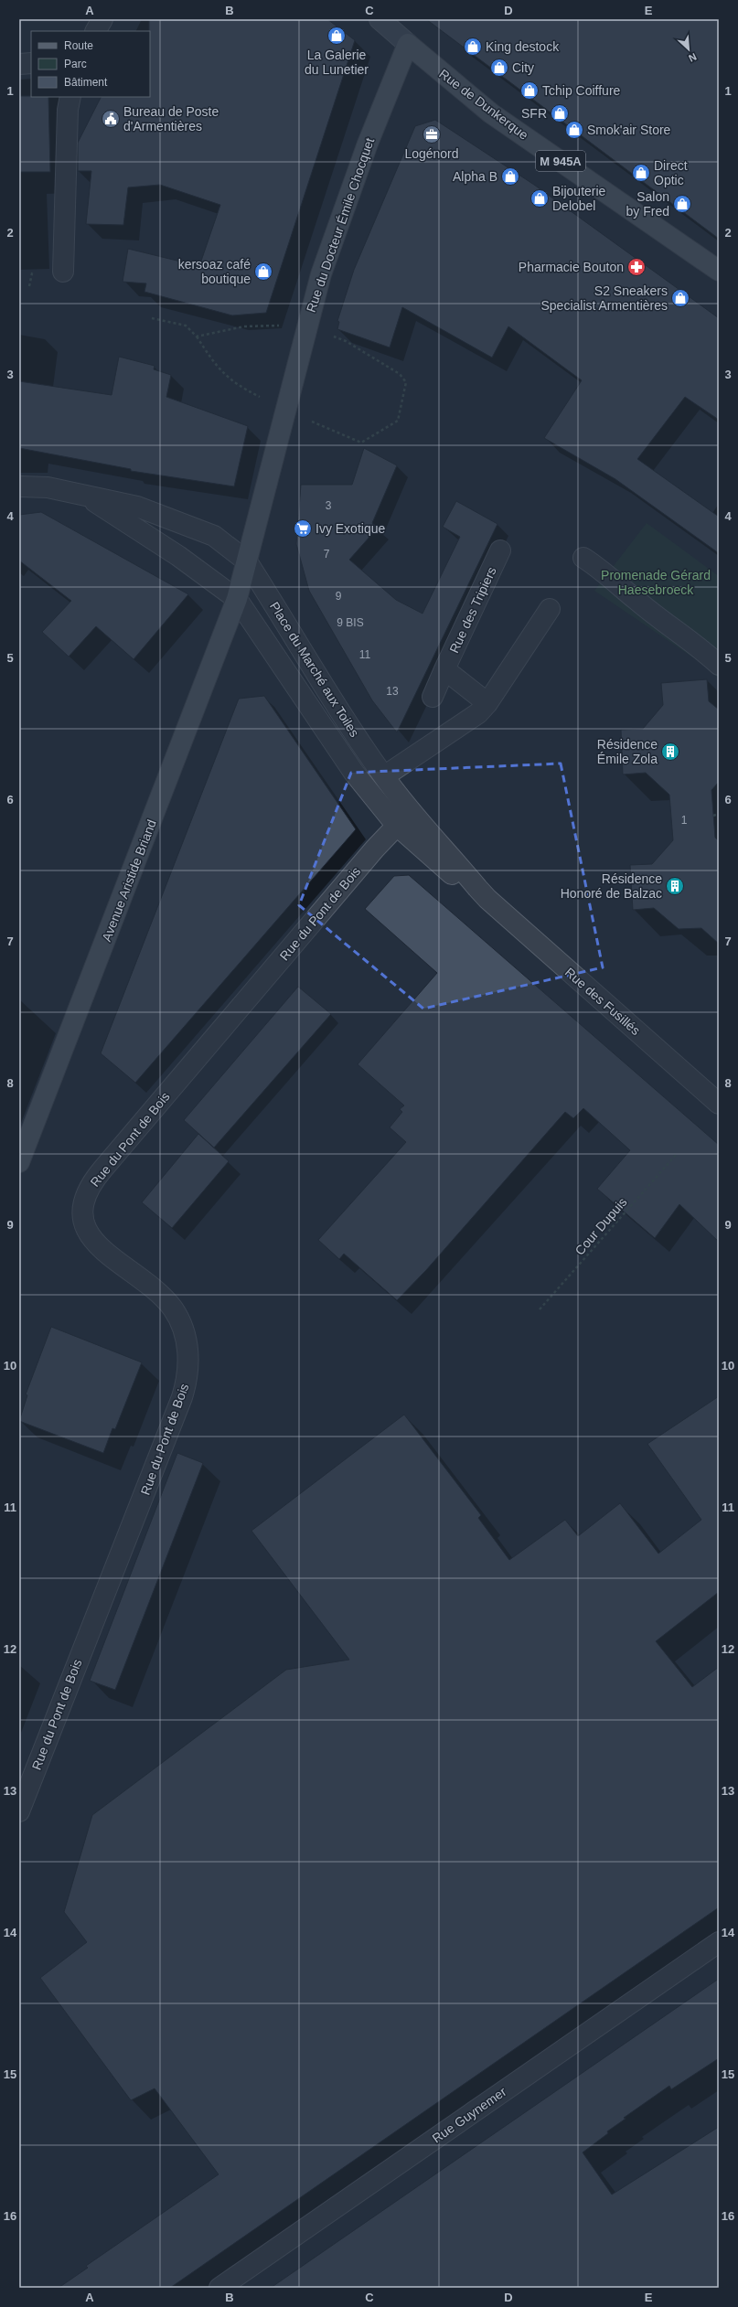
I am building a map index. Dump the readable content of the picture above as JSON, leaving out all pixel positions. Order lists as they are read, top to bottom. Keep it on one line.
{"streets":{"main road":["Rue de Dunkerque","M 945A","Rue du Docteur Émile Chocquet","Avenue Aristide Briand"],"street":["Rue des Tripiers","Place du Marché aux Toiles","Rue du Pont de Bois","Rue des Fusillés","Rue Guynemer"],"path":["Cour Dupuis"]},"crossings":[["Rue de Dunkerque","Rue du Docteur Émile Chocquet"],["Place du Marché aux Toiles","Avenue Aristide Briand"],["Place du Marché aux Toiles","Rue des Fusillés"],["Rue du Pont de Bois","Rue des Fusillés"]],"parks":["Promenade Gérard Haesebroeck"],"places":{"shop":["La Galerie du Lunetier","King destock","City","Tchip Coiffure","SFR","Smok'air Store","Direct Optic","Alpha B","Bijouterie Delobel","Salon by Fred","kersoaz café boutique","S2 Sneakers Specialist Armentières"],"public building":["Bureau de Poste d'Armentières"],"office":["Logénord"],"pharmacy":["Pharmacie Bouton"],"supermarket":["Ivy Exotique"],"building":["Résidence Émile Zola","Résidence Honoré de Balzac"]},"house_numbers":["3","7","9","9 BIS","11","13","1"],"legend":["Route","Parc","Bâtiment"],"north":"bottom right","grid":{"columns":["A","B","C","D","E"],"rows":["1","2","3","4","5","6","7","8","9","10","11","12","13","14","15","16"]}}
